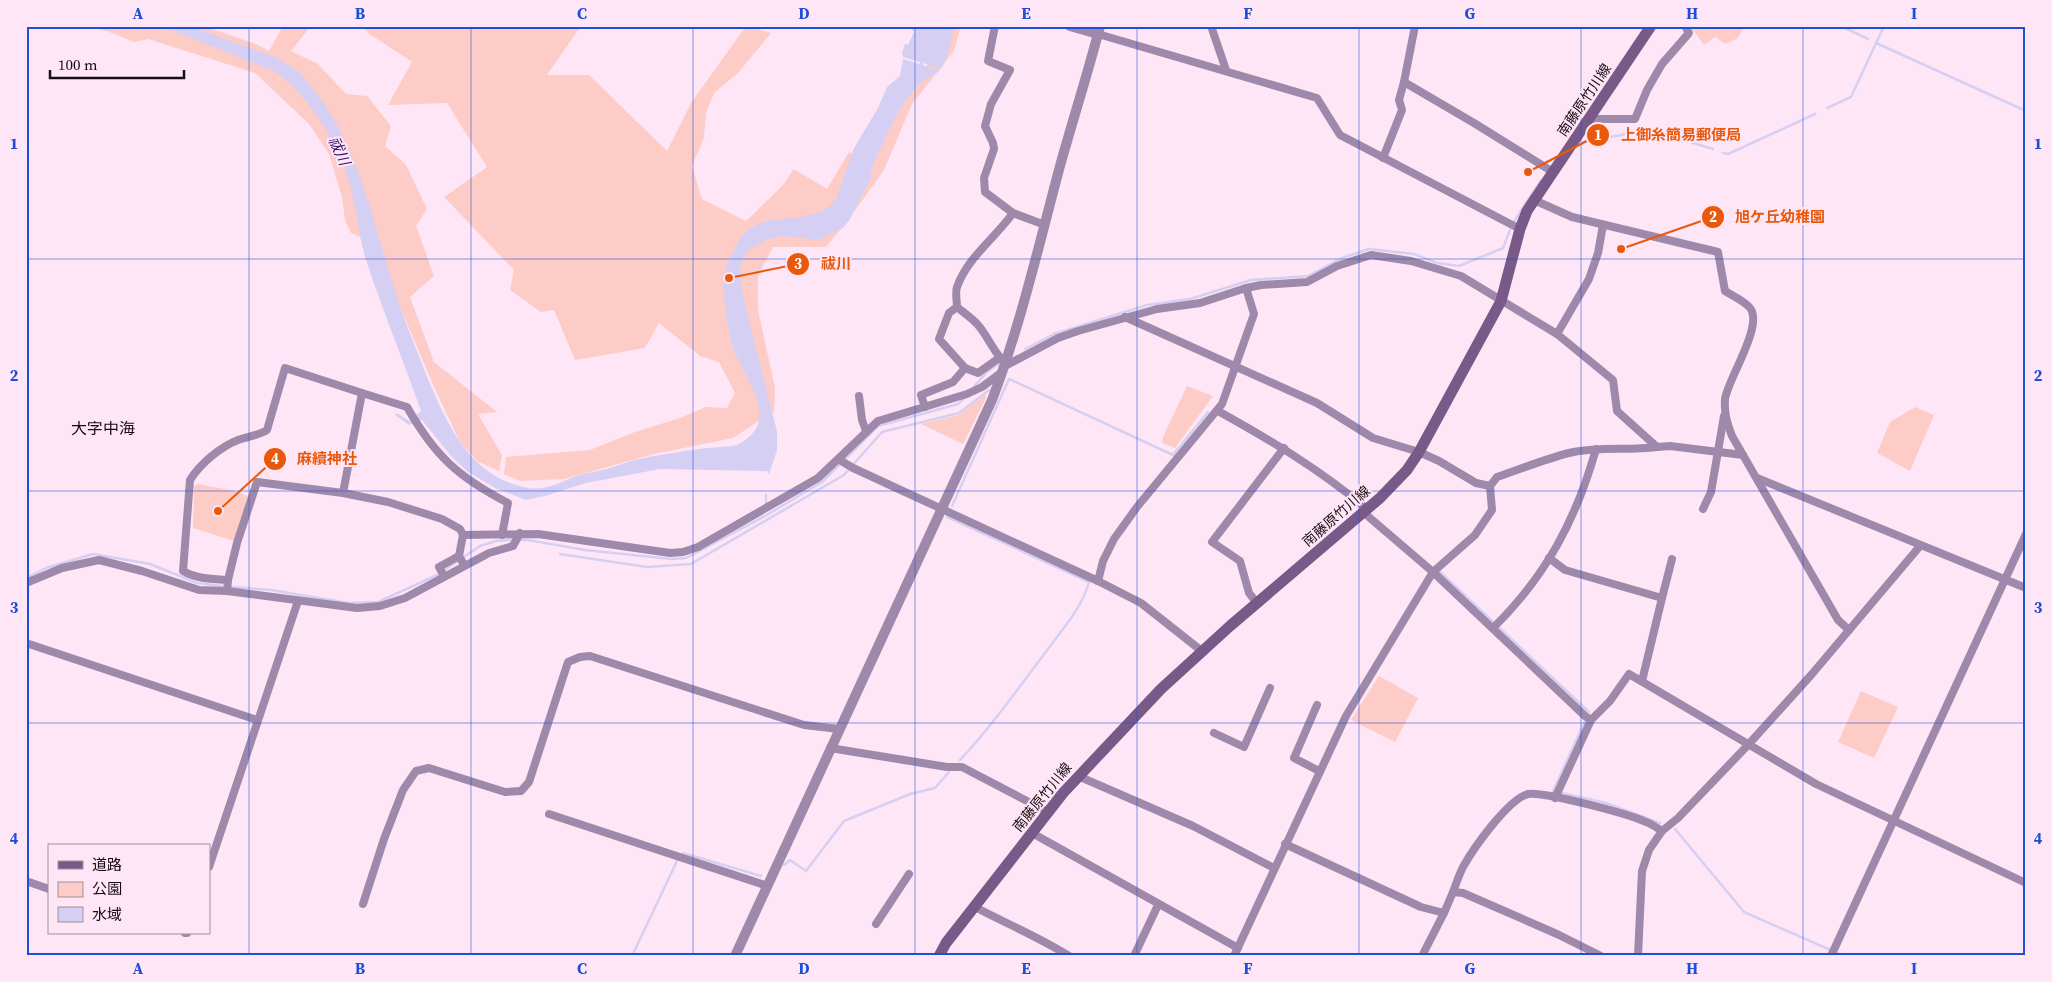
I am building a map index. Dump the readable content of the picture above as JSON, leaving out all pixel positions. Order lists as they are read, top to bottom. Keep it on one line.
{"streets":{"main road":["南藤原竹川線"]},"districts":["大字中海"],"water":["祓川"],"places":["上御糸簡易郵便局","旭ケ丘幼稚園","祓川","麻續神社"],"legend":["道路","公園","水域"],"scale_bar":"100 m","grid":{"columns":["A","B","C","D","E","F","G","H","I"],"rows":["1","2","3","4"]}}
